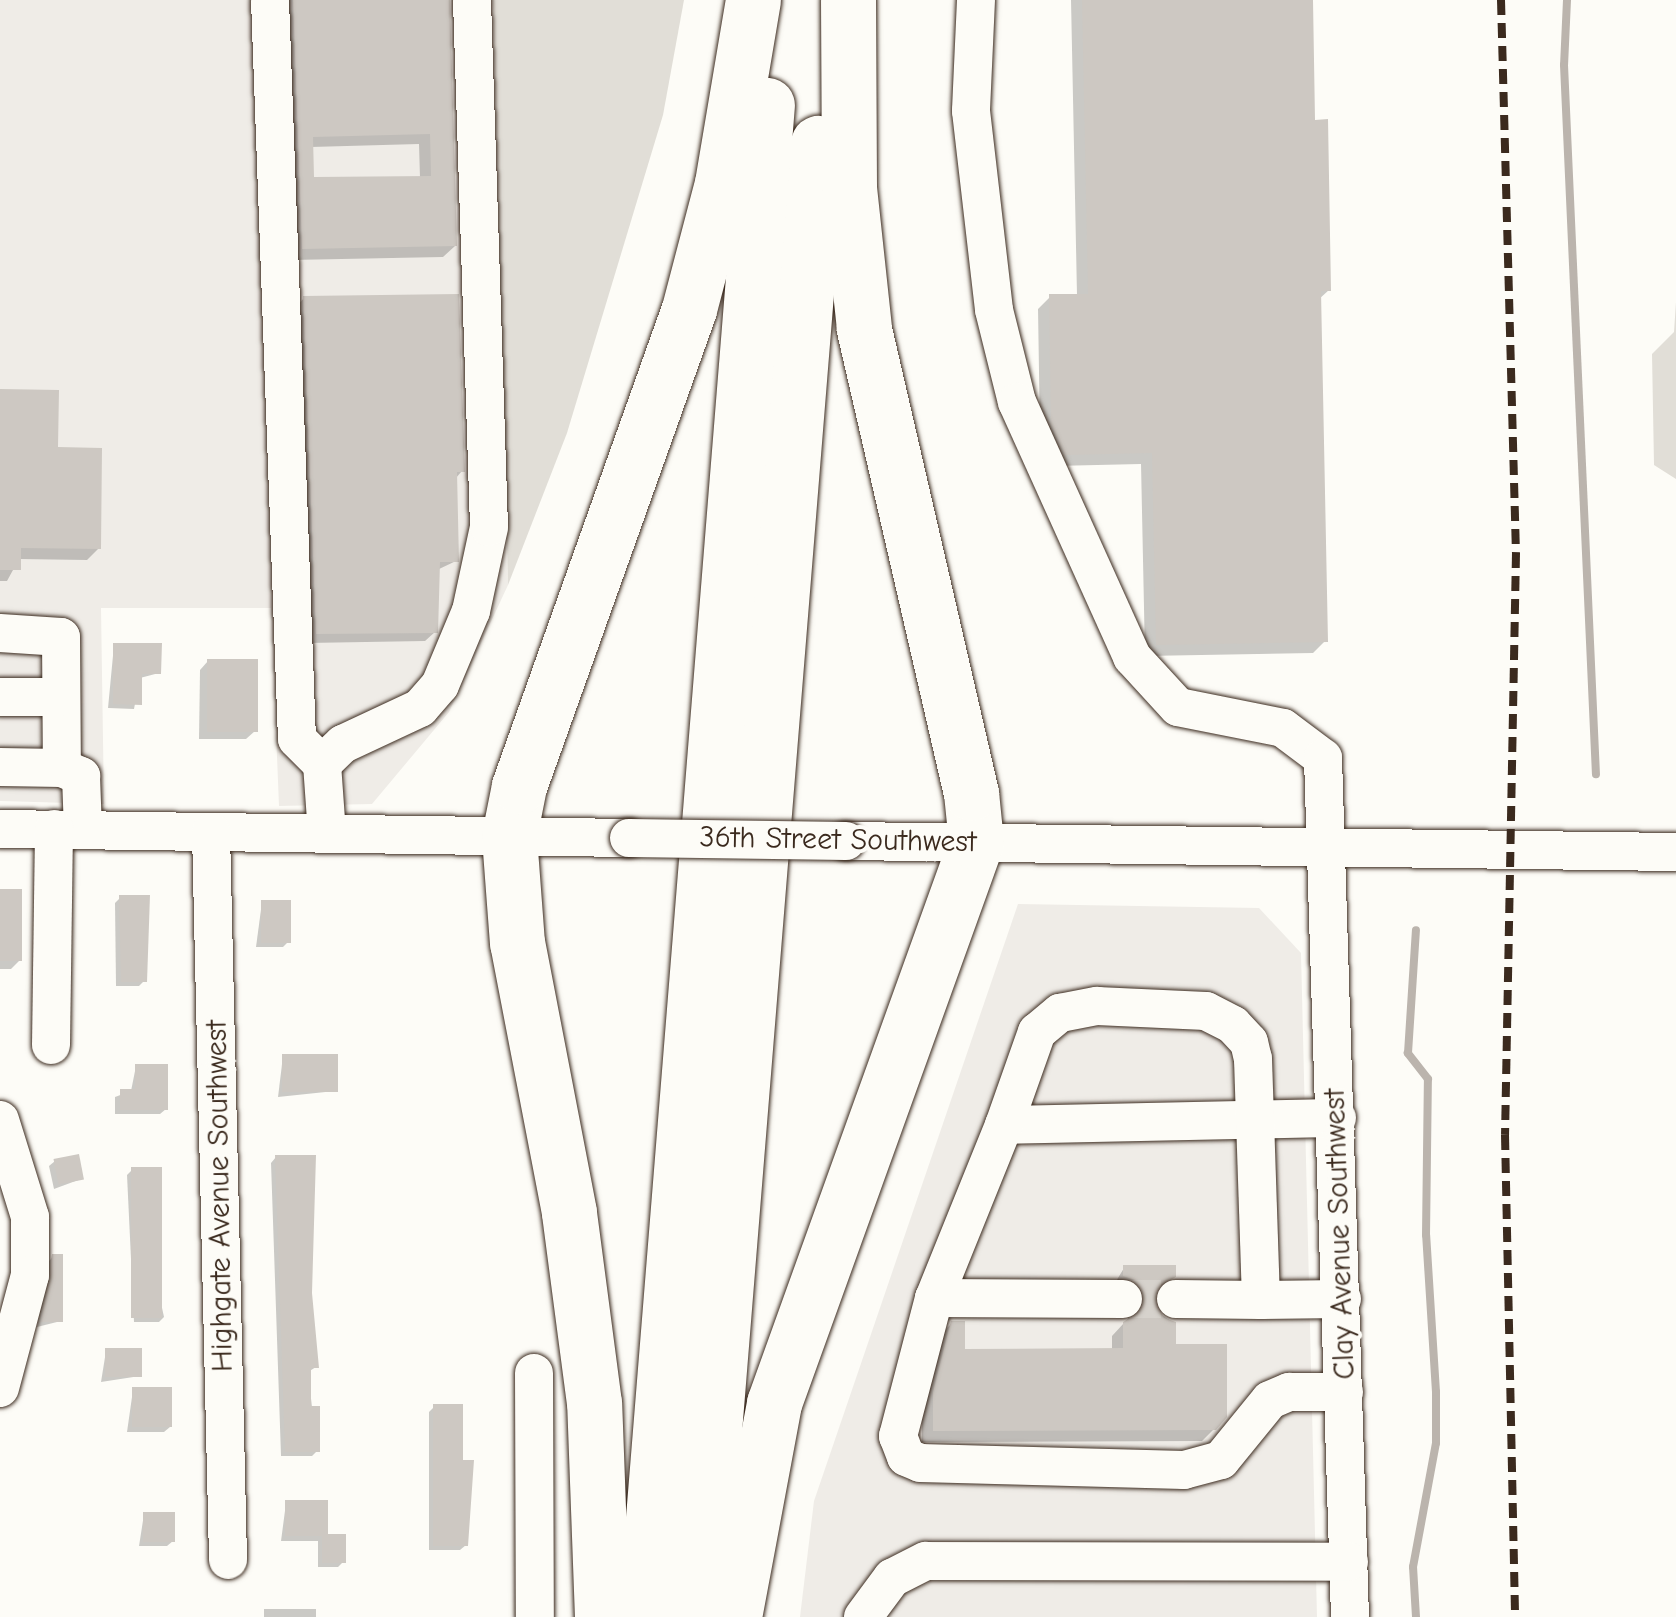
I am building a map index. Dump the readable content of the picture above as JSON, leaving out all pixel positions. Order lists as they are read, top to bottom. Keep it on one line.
{"streets":{"street":["36th Street Southwest","Highgate Avenue Southwest","Clay Avenue Southwest"]},"crossings":[["36th Street Southwest","Highgate Avenue Southwest"],["36th Street Southwest","Clay Avenue Southwest"]]}
